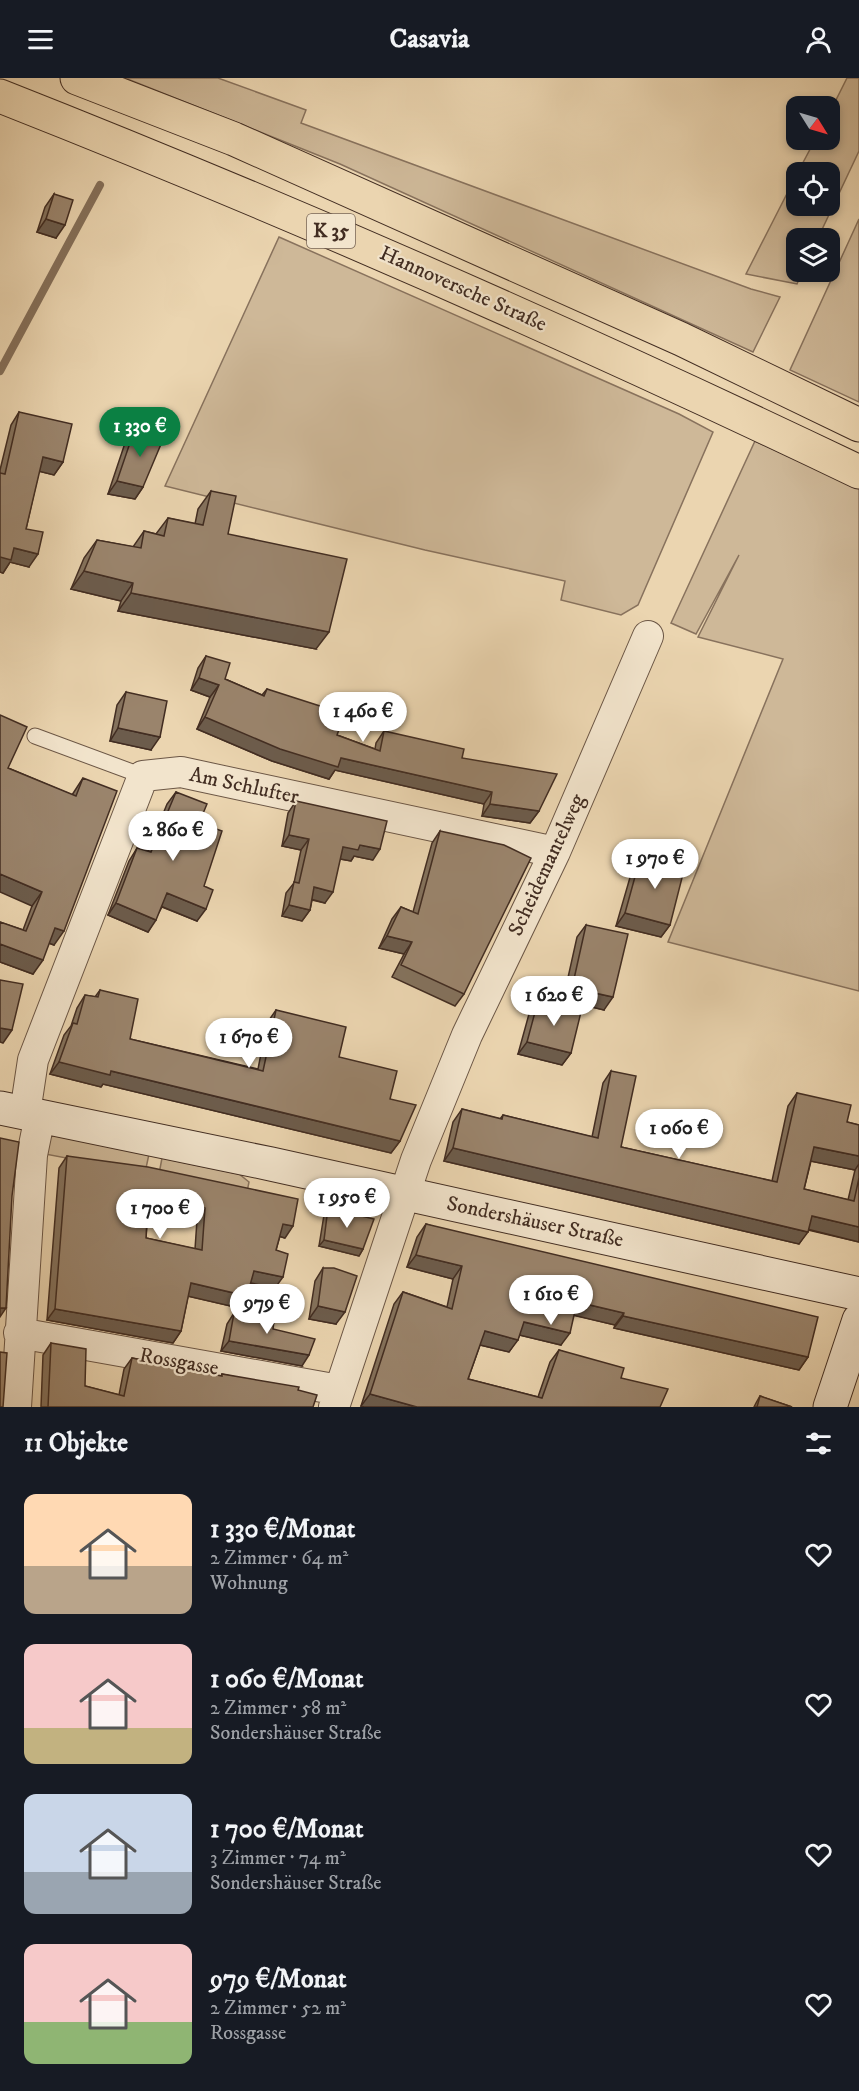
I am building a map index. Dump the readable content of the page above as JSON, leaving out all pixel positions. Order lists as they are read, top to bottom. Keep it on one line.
{"streets":{"highway":["K 35","Hannoversche Straße"],"street":["Am Schlufter","Scheidemantelweg","Sondershäuser Straße","Rossgasse"]},"crossings":[["Am Schlufter","Scheidemantelweg"],["Scheidemantelweg","Sondershäuser Straße"],["Scheidemantelweg","Rossgasse"]],"north":"bottom right","page":{"header":"Casavia","price":["1 330 €","1 460 €","2 860 €","1 970 €","1 620 €","1 670 €","1 060 €","1 950 €","1 700 €","1 610 €","979 €"],"heading":"11 Objekte","list":[{"name":"1 330 €/Monat","note":"2 Zimmer · 64 m² · Wohnung"},{"name":"1 060 €/Monat","note":"2 Zimmer · 58 m² · Sondershäuser Straße"},{"name":"1 700 €/Monat","note":"3 Zimmer · 74 m² · Sondershäuser Straße"},{"name":"979 €/Monat","note":"2 Zimmer · 52 m² · Rossgasse"}]}}
